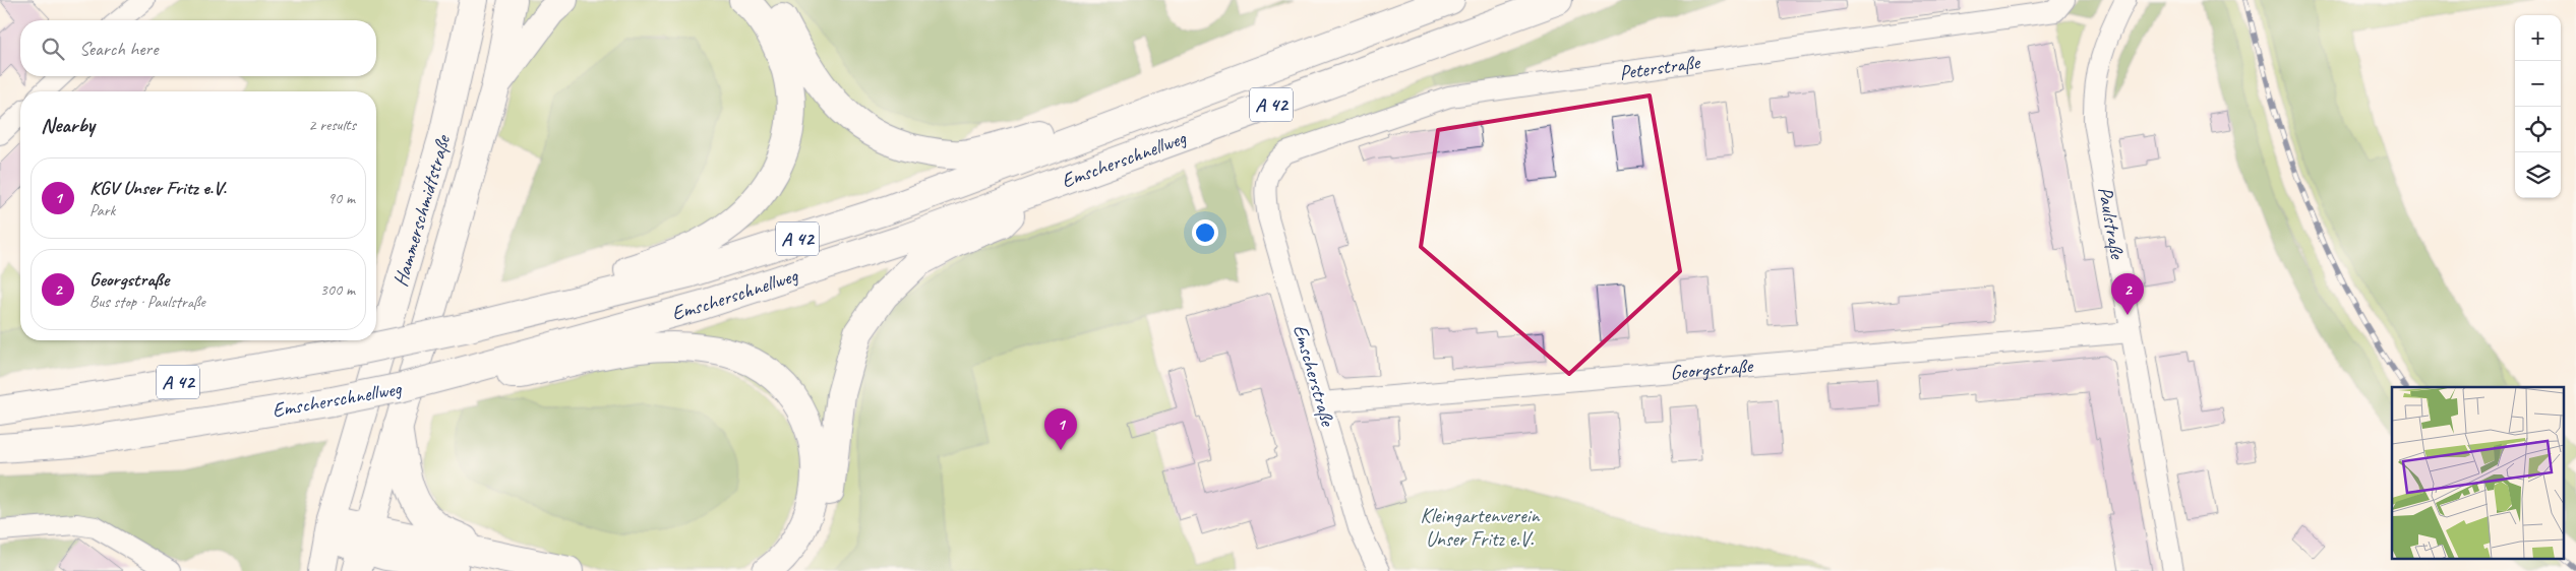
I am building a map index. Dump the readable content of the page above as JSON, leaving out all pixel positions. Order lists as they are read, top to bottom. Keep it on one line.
{"streets":{"main road":["A 42","Emscherschnellweg","Hammerschmidtstraße"],"street":["Peterstraße","Paulstraße","Georgstraße","Emscherstraße"]},"crossings":[["Peterstraße","Emscherstraße"],["Paulstraße","Georgstraße"],["Georgstraße","Emscherstraße"]],"parks":["Kleingartenverein Unser Fritz e.V."],"page":{"map_buttons":["+","−"],"search":"Search here","heading":["Nearby","2 results"],"list":[{"mark":"1","name":"KGV Unser Fritz e.V.","note":"Park","value":"90 m"},{"mark":"2","name":"Georgstraße","note":"Bus stop · Paulstraße","value":"300 m"}],"pins":["2","1"]}}
